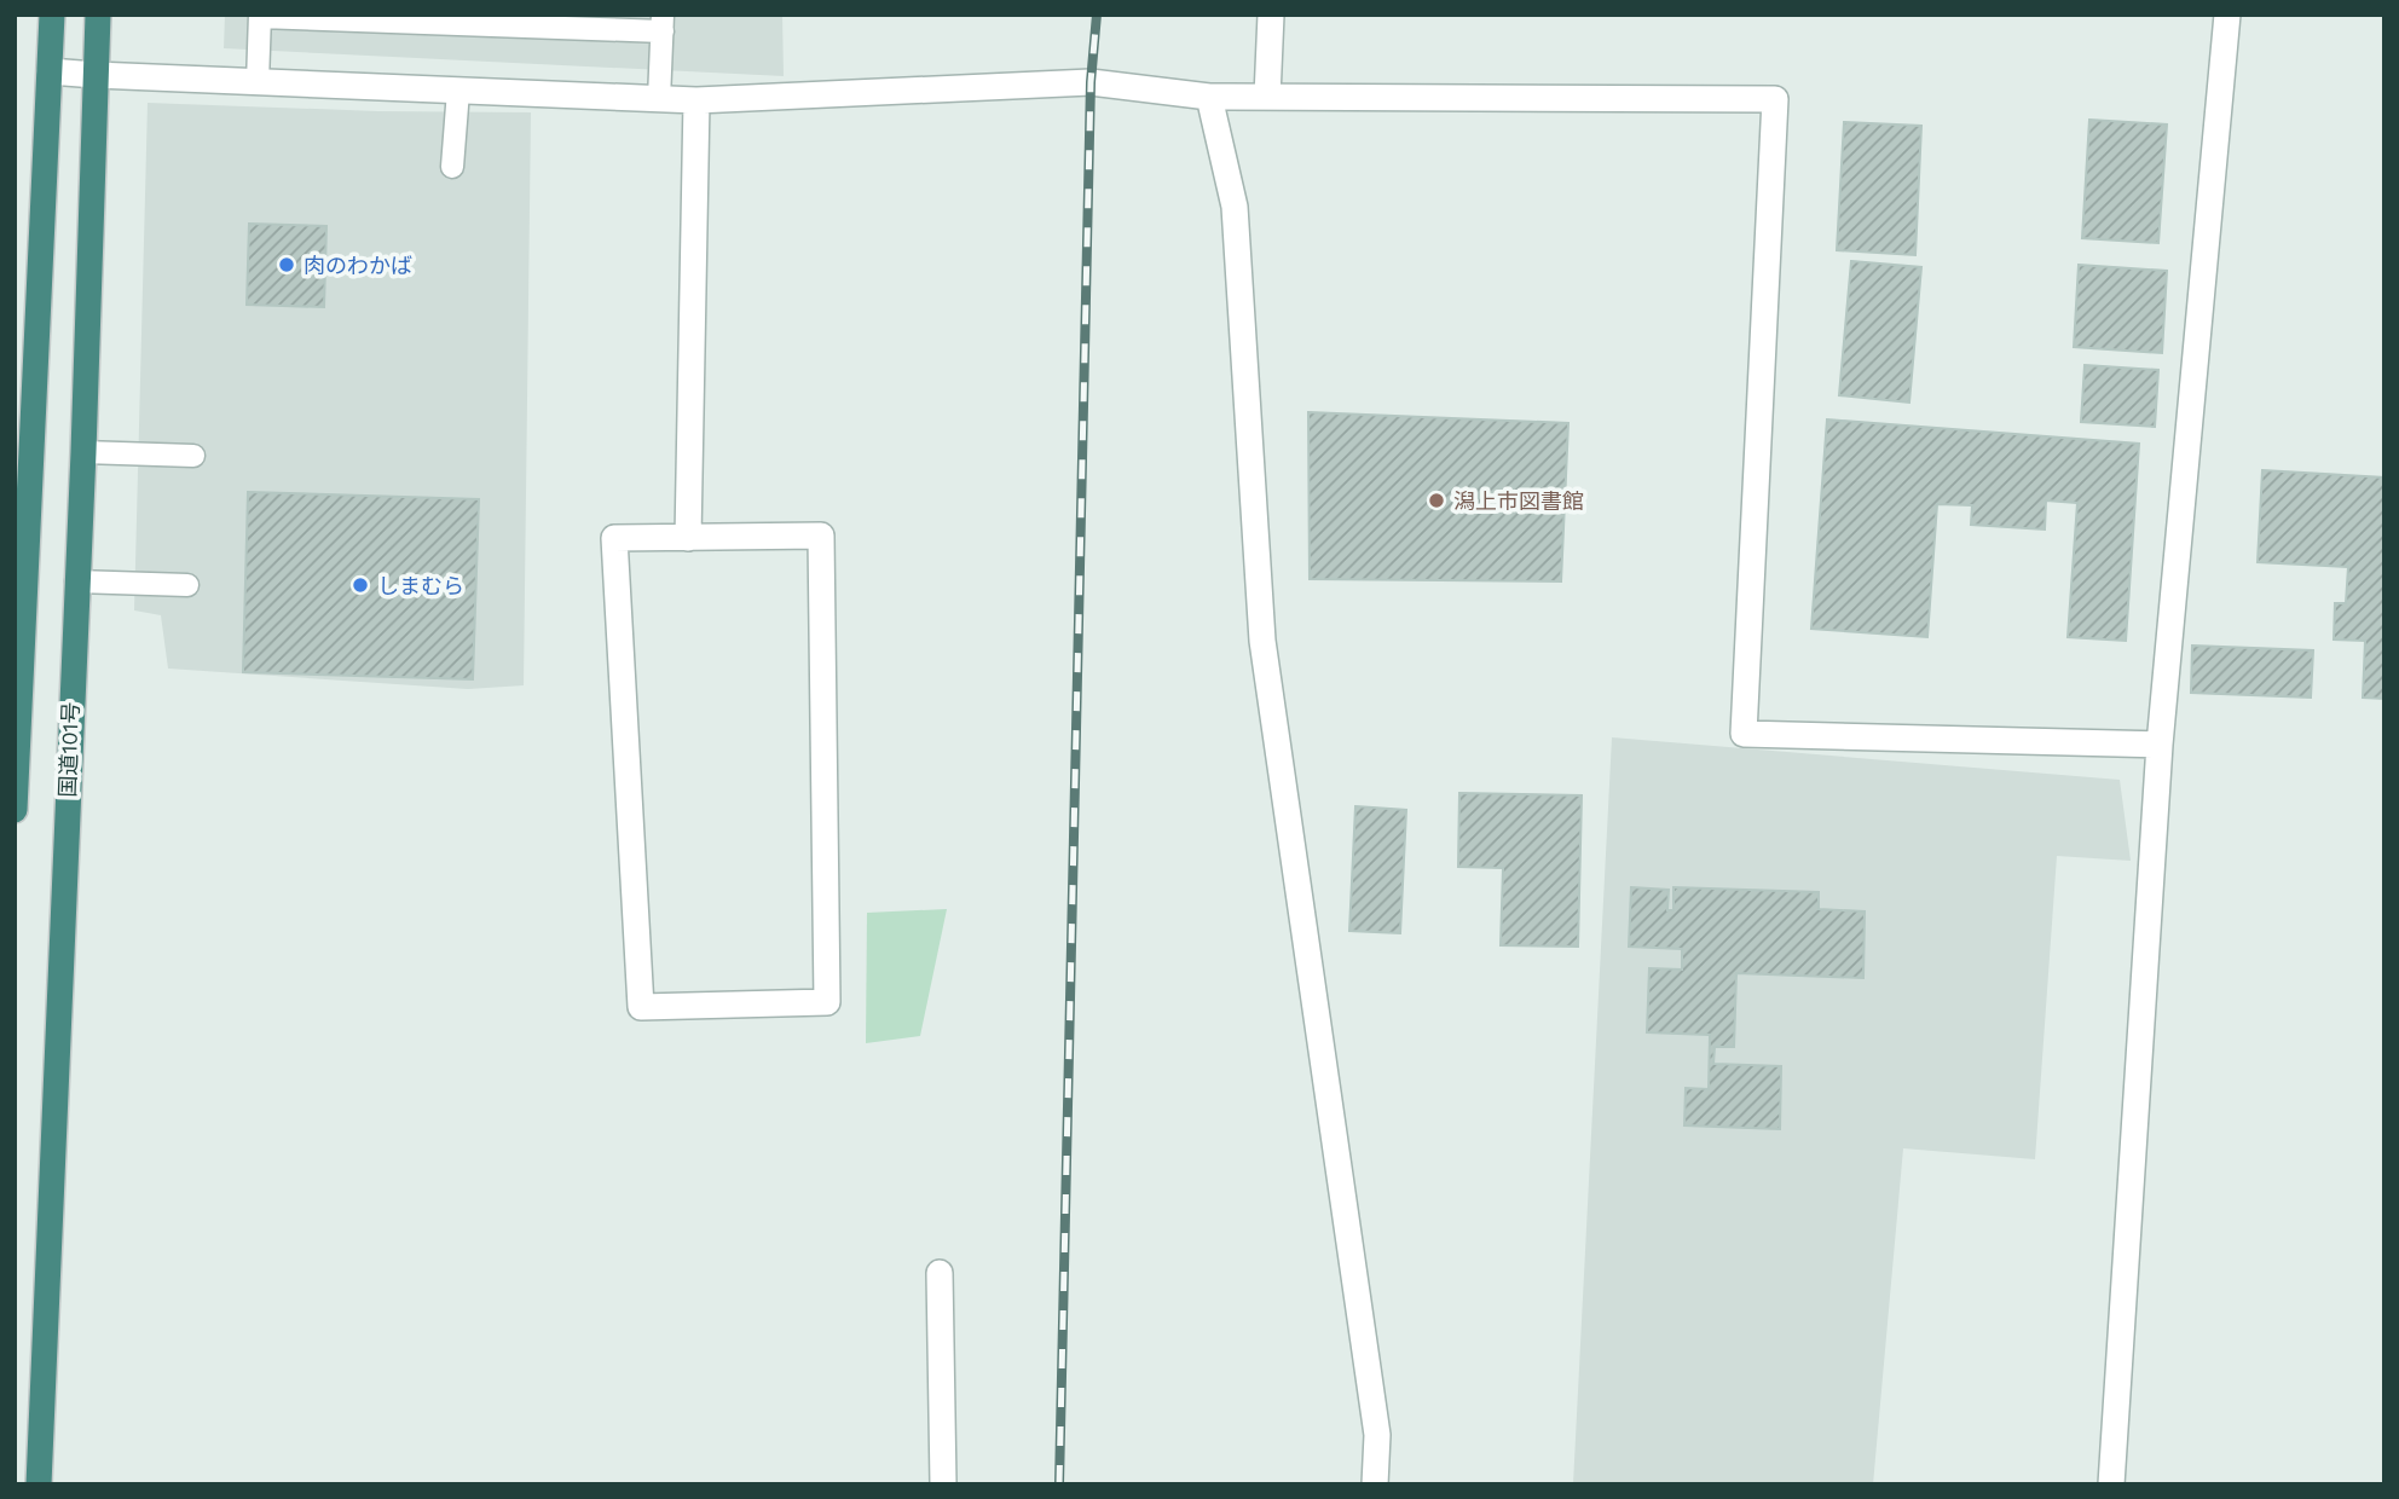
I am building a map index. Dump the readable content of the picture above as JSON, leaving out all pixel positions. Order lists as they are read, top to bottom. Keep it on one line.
{"streets":{"highway":["国道101号"]},"places":["肉のわかば","潟上市図書館","しまむら"]}
